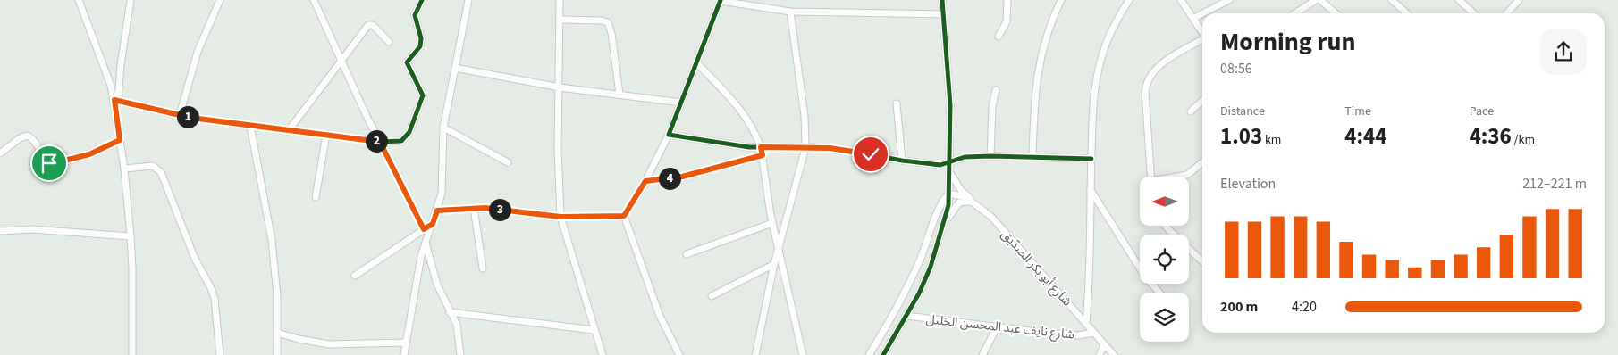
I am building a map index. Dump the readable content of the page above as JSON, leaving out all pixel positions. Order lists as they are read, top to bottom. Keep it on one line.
{"streets":{"street":["شارع أبو بكر الصدّيق","شارع نايف عبد المحسن الخليل"]},"crossings":[["شارع أبو بكر الصدّيق","شارع نايف عبد المحسن الخليل"]],"north":"left","page":{"heading":["Morning run","08:56"],"stats":[["Distance","1.03 km"],["Time","4:44"],["Pace","4:36 /km"]],"pins":["1","2","4","3"],"chart":["Elevation","212–221 m"],"list":[{"name":"200 m","note":"4:20"}]}}
